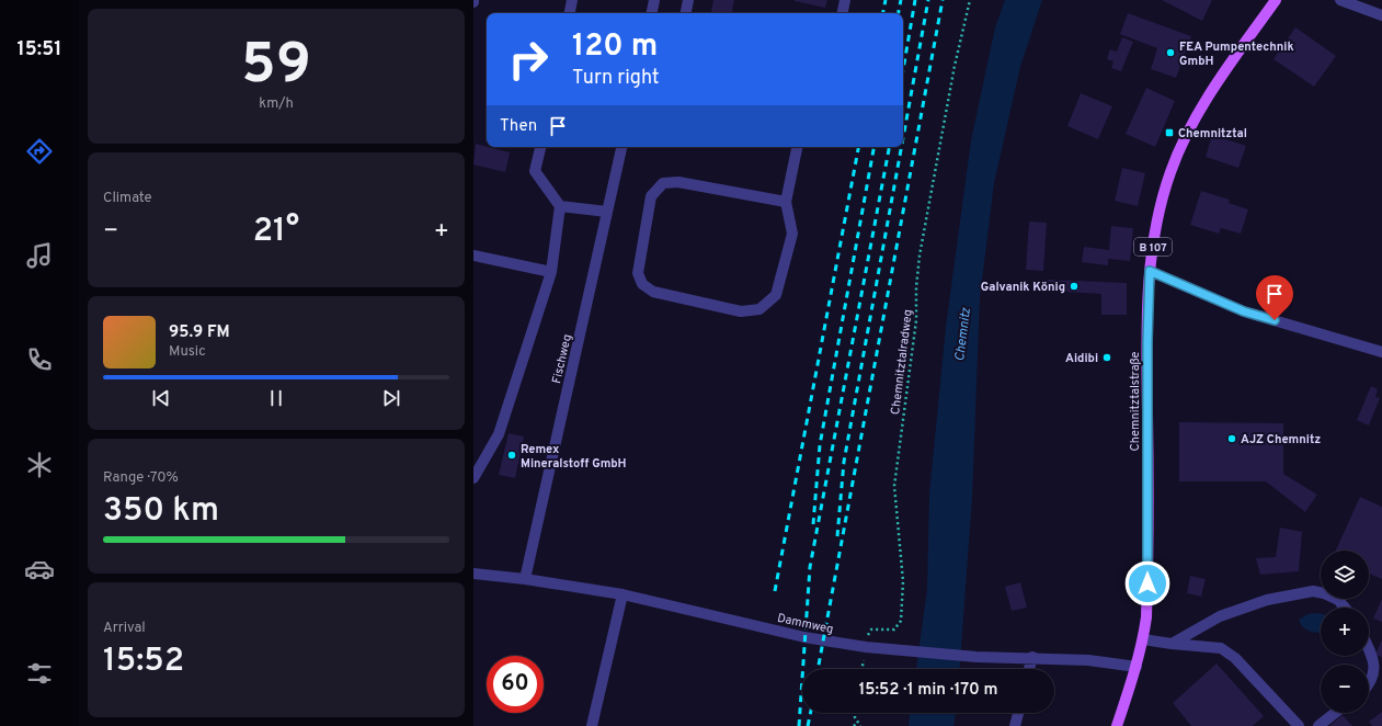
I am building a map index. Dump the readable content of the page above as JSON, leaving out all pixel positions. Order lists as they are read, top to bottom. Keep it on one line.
{"streets":{"main road":["B 107","Chemnitztalstraße"],"street":["Fischweg","Dammweg"],"path":["Chemnitztalradweg"]},"crossings":[["Fischweg","Dammweg"],["Chemnitztalradweg","Dammweg"],["Chemnitztalstraße","Dammweg"]],"water":["Chemnitz"],"places":{"other":["FEA Pumpentechnik GmbH","Galvanik König","Aidibi","AJZ Chemnitz","Remex Mineralstoff GmbH"],"transit":["Chemnitztal"]},"page":{"tabs":"15:51","tile":[["59","km/h"],"Climate",["Range · 70%","350 km"],["Arrival","15:52"]],"turn":["120 m","Turn right"],"then":"Then","heat":["−","21°","+"],"song":["95.9 FM","Music"],"map_buttons":["+","−"],"limit":"60","trip":"15:52 · 1 min · 170 m"}}
